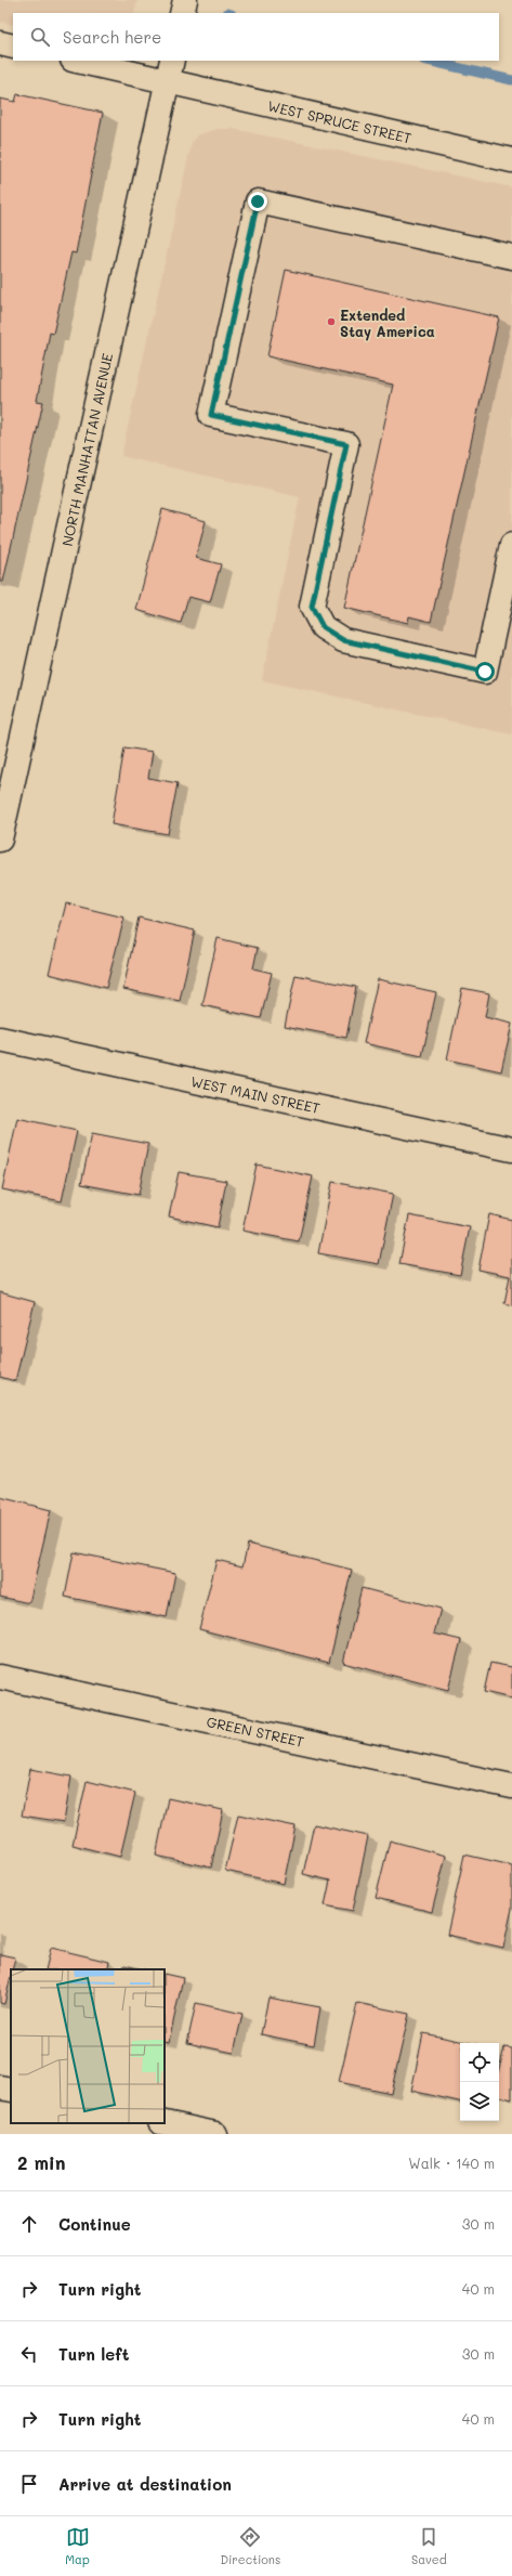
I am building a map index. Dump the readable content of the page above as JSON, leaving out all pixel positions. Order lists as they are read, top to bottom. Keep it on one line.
{"streets":{"street":["WEST SPRUCE STREET","NORTH MANHATTAN AVENUE","WEST MAIN STREET","GREEN STREET"]},"crossings":[["WEST SPRUCE STREET","NORTH MANHATTAN AVENUE"]],"places":["Extended Stay America"],"page":{"search":"Search here","heading":["2 min","Walk · 140 m"],"list":[["Continue","30 m"],["Turn right","40 m"],["Turn left","30 m"],["Turn right","40 m"],"Arrive at destination"],"nav":["Map","Directions","Saved"]}}
